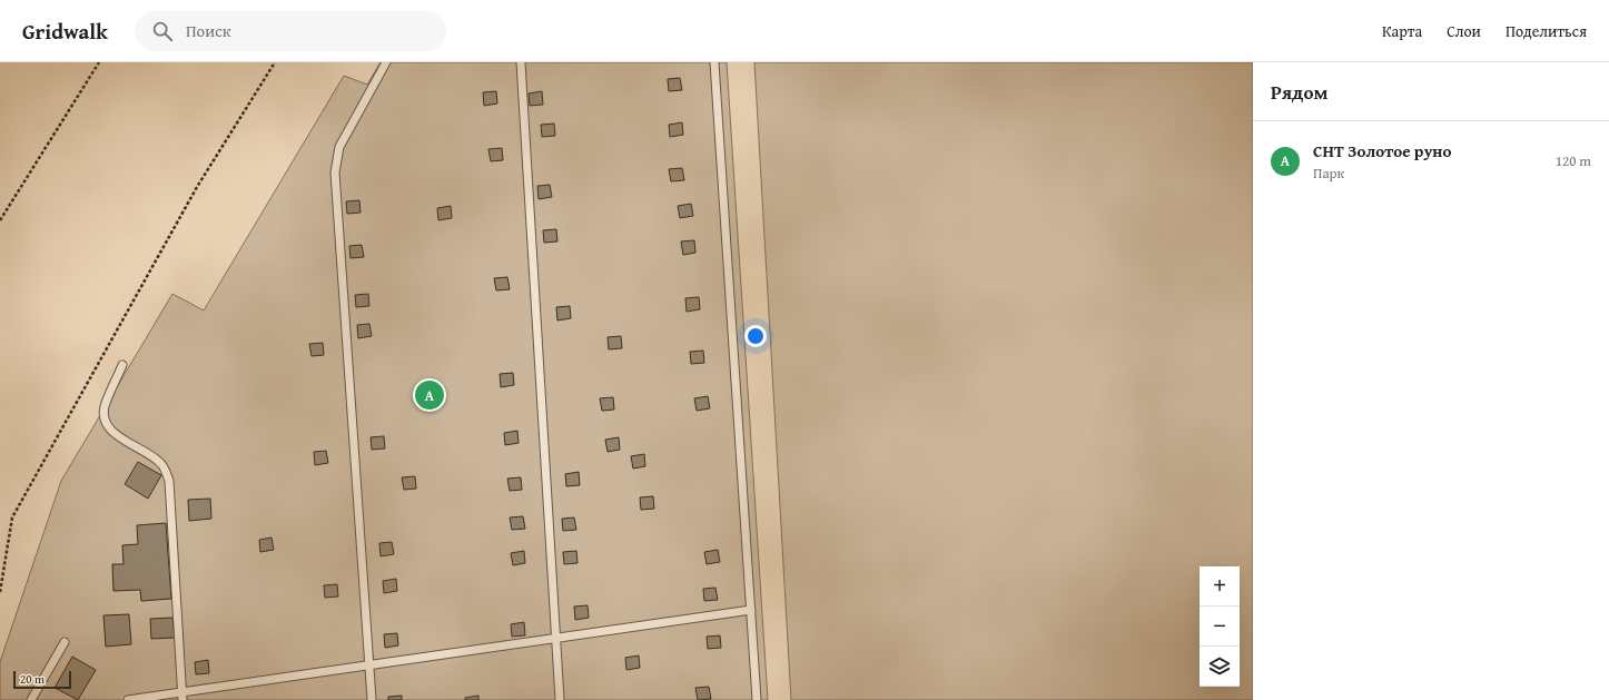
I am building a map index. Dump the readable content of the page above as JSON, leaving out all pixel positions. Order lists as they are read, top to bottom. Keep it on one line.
{"scale_bar":"20 m","page":{"header":"Gridwalk","search":"Поиск","nav":["Карта","Слои","Поделиться"],"heading":"Рядом","list":[{"mark":"A","name":"СНТ Золотое руно","note":"Парк","value":"120 m"}],"pins":"A","map_buttons":["+","−"],"scale":"20 m"}}
